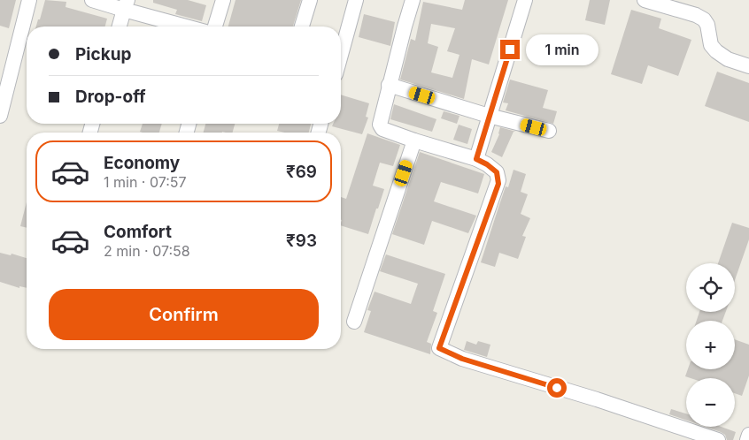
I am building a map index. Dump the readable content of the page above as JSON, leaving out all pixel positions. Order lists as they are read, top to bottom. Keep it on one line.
{"page":{"banner":["Pickup","Drop-off"],"bubble":"1 min","list":[{"name":"Economy","note":"1 min · 07:57","value":"₹69"},{"name":"Comfort","note":"2 min · 07:58","value":"₹93"}],"map_buttons":["+","−"],"buttons":"Confirm"}}
